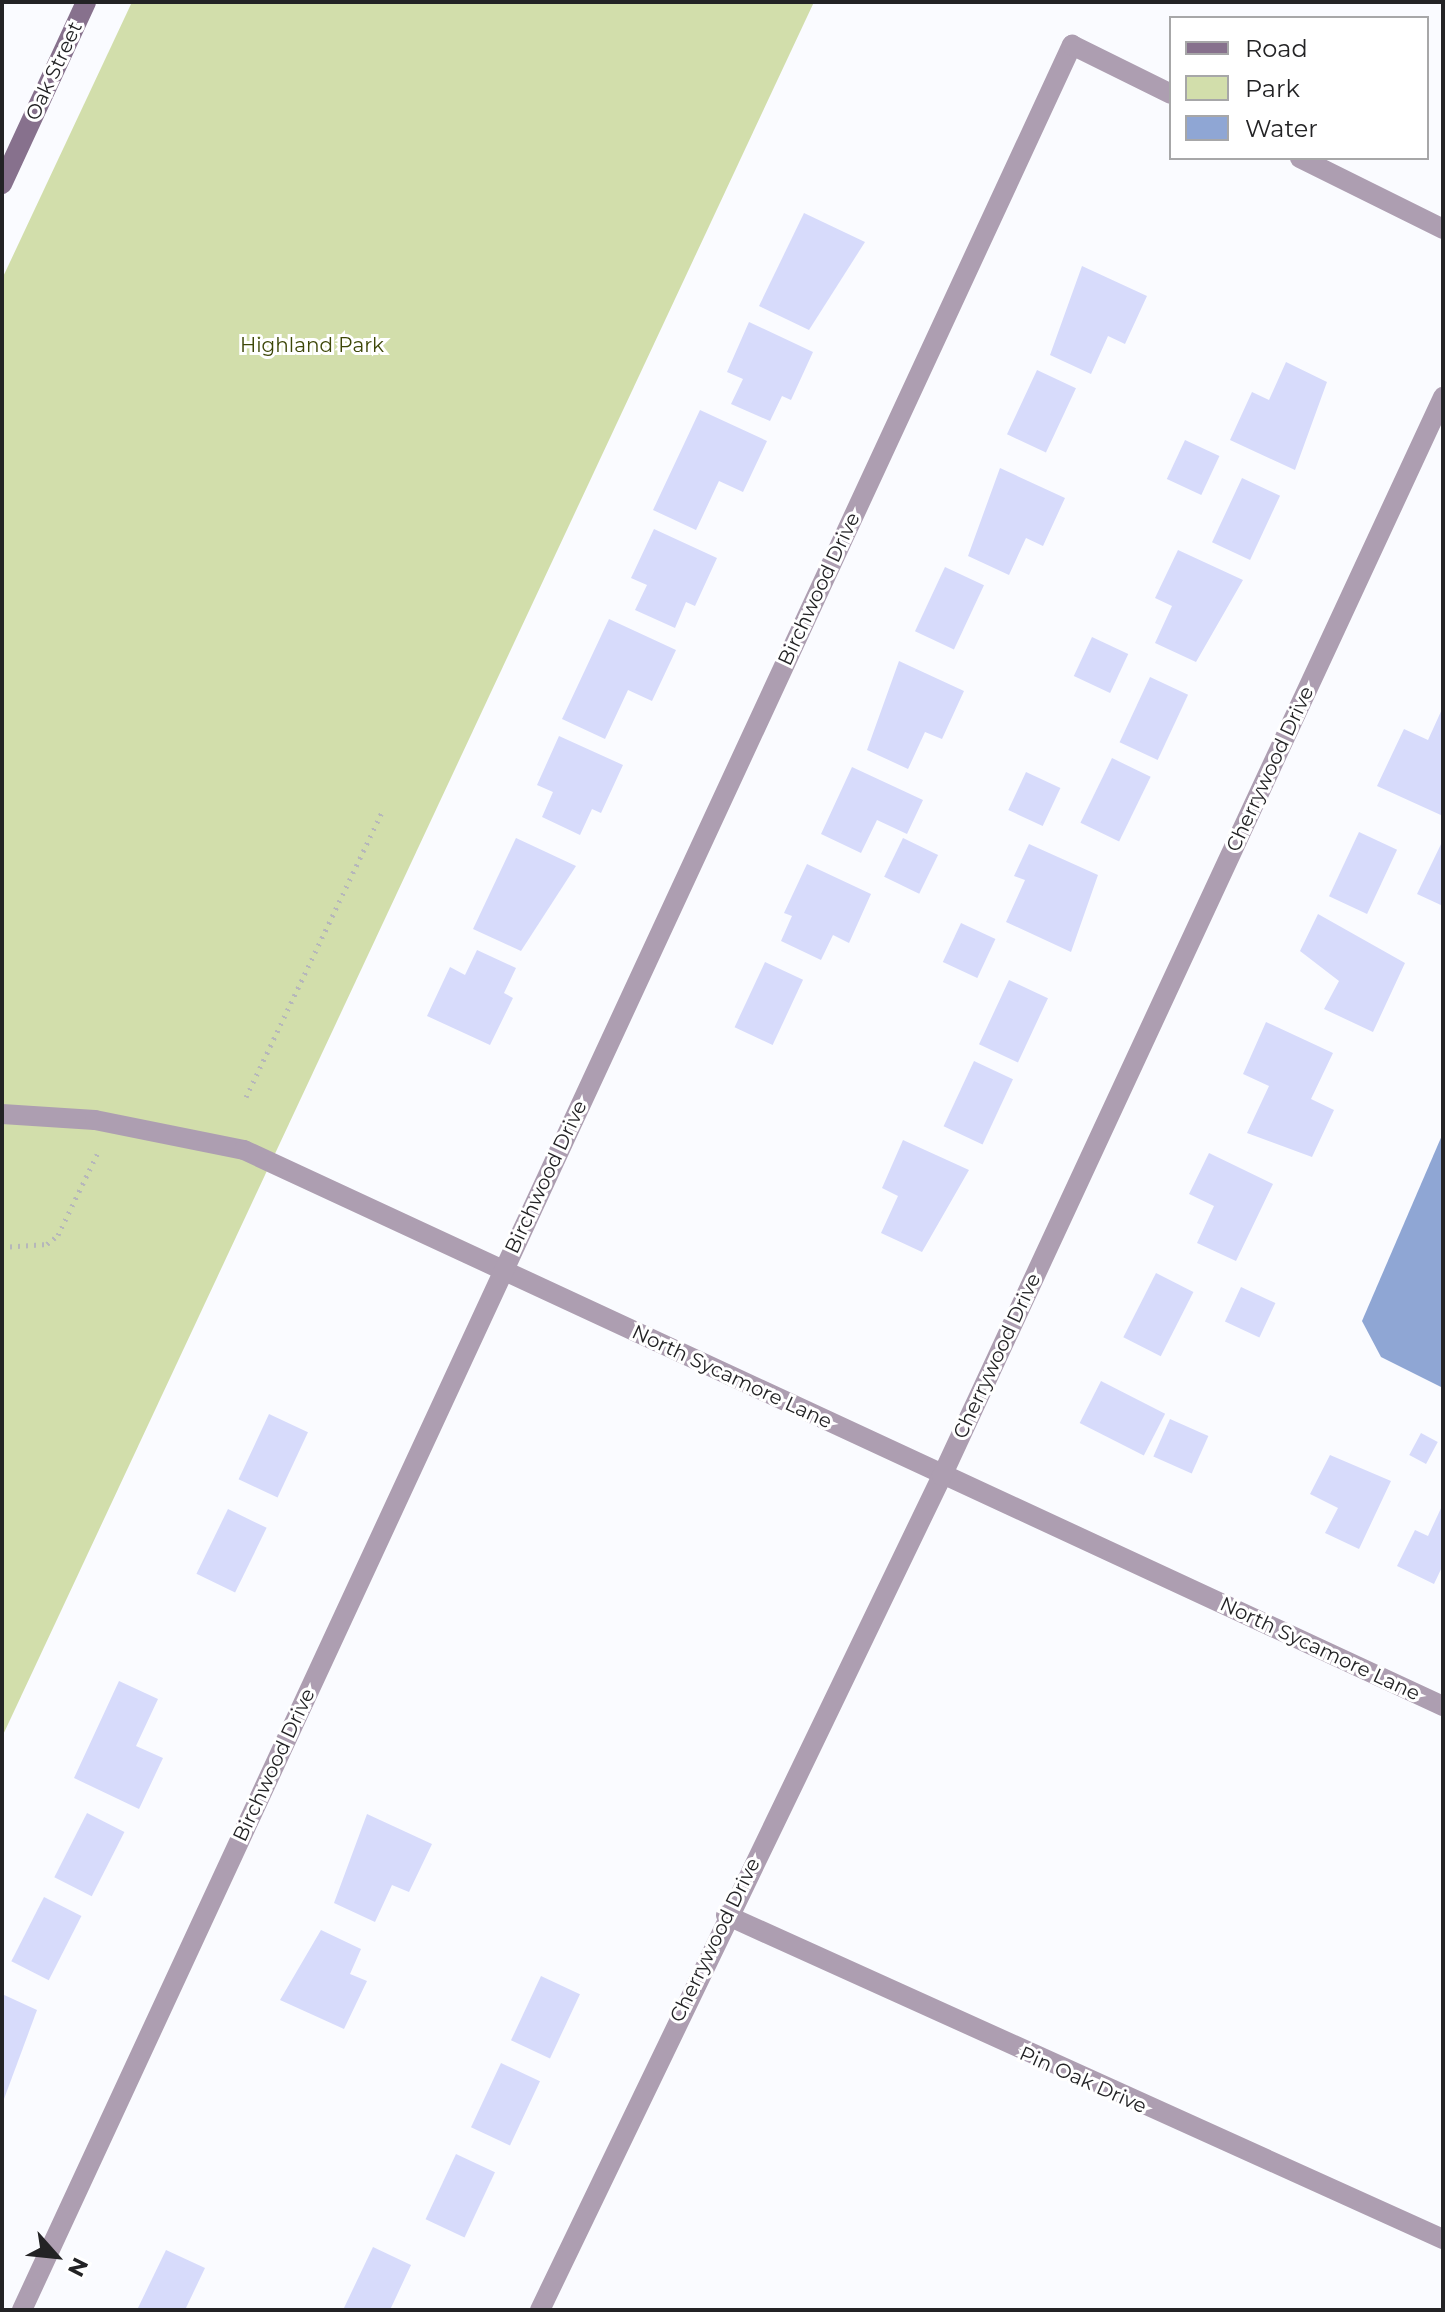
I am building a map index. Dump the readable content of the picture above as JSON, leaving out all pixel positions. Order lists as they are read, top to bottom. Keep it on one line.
{"streets":{"street":["Oak Street","Birchwood Drive","Cherrywood Drive","North Sycamore Lane","Pin Oak Drive"]},"crossings":[["Birchwood Drive","North Sycamore Lane"],["Cherrywood Drive","North Sycamore Lane"],["Cherrywood Drive","Pin Oak Drive"]],"parks":["Highland Park"],"legend":["Road","Park","Water"],"north":"bottom right"}
